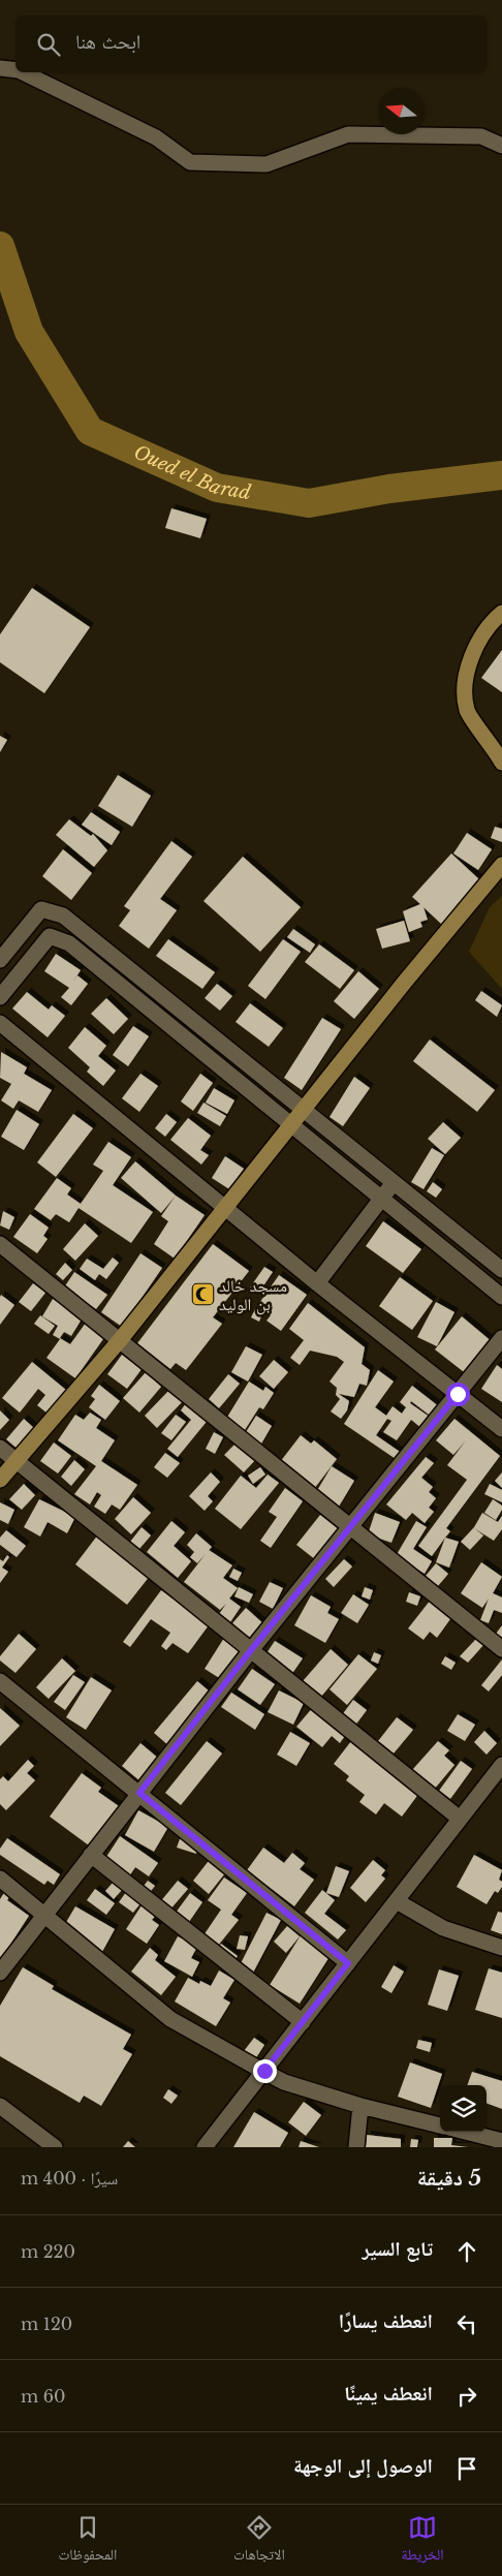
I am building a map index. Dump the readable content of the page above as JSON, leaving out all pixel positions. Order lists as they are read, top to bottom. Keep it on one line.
{"water":["Oued el Barad"],"places":{"mosque":["مسجد خالد بن الوليد"]},"north":"left","page":{"search":"ابحث هنا","heading":["5 دقيقة","سيرًا · 400 m"],"list":[["تابع السير","220 m"],["انعطف يسارًا","120 m"],["انعطف يمينًا","60 m"],"الوصول إلى الوجهة"],"nav":["الخريطة","الاتجاهات","المحفوظات"]}}
